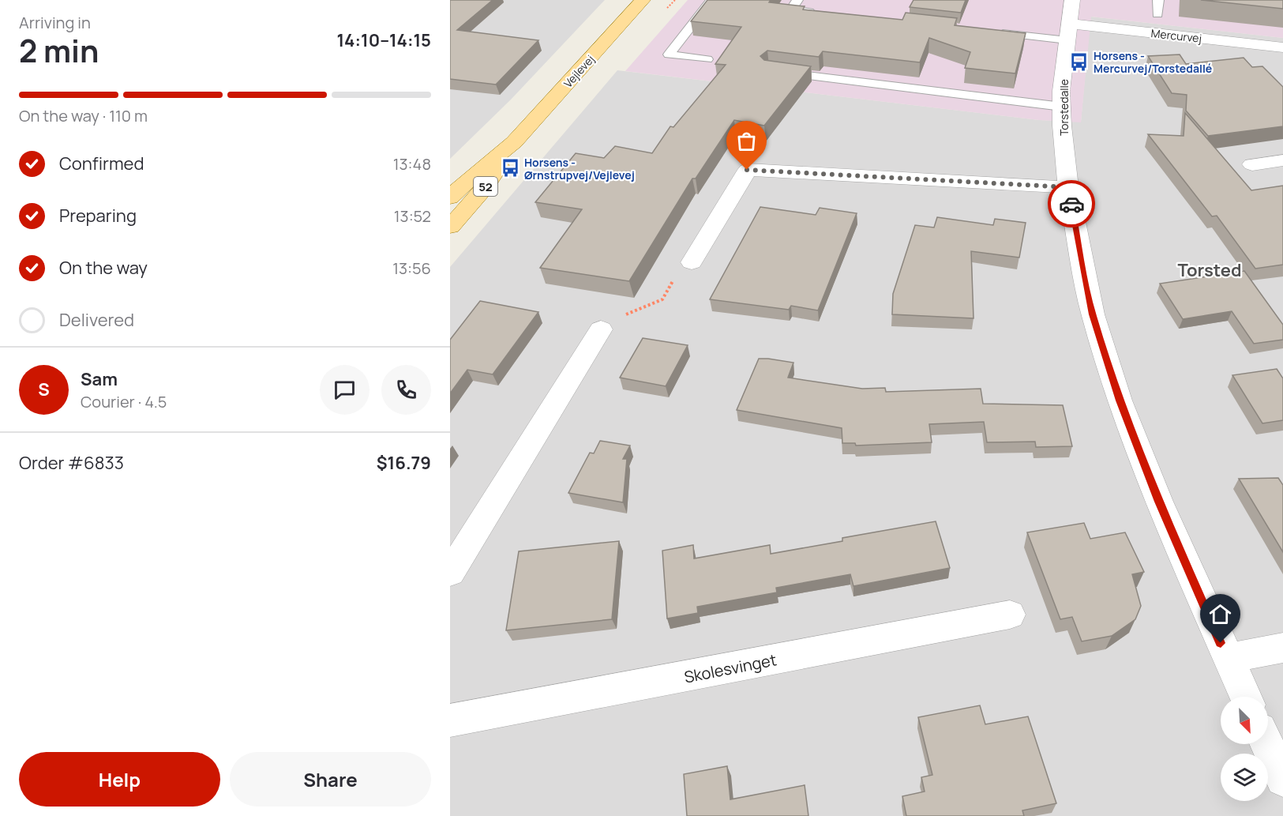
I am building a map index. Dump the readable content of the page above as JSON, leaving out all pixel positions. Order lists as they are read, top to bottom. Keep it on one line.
{"streets":{"main road":["Vejlevej","52"],"street":["Mercurvej","Torstedalle","Skolesvinget"]},"crossings":[["Mercurvej","Torstedalle"]],"districts":["Torsted"],"places":{"bus stop":["Horsens - Mercurvej/Torstedallé","Horsens - Ørnstrupvej/Vejlevej"]},"north":"bottom right","page":{"heading":["2 min","Arriving in","14:10–14:15"],"panel":["Sam","Courier · 4.5","Order #6833","$16.79"],"bar":"On the way · 110 m","list":[["Confirmed","13:48"],["Preparing","13:52"],["On the way","13:56"],"Delivered"],"round":"S","buttons":["Help","Share"]}}
